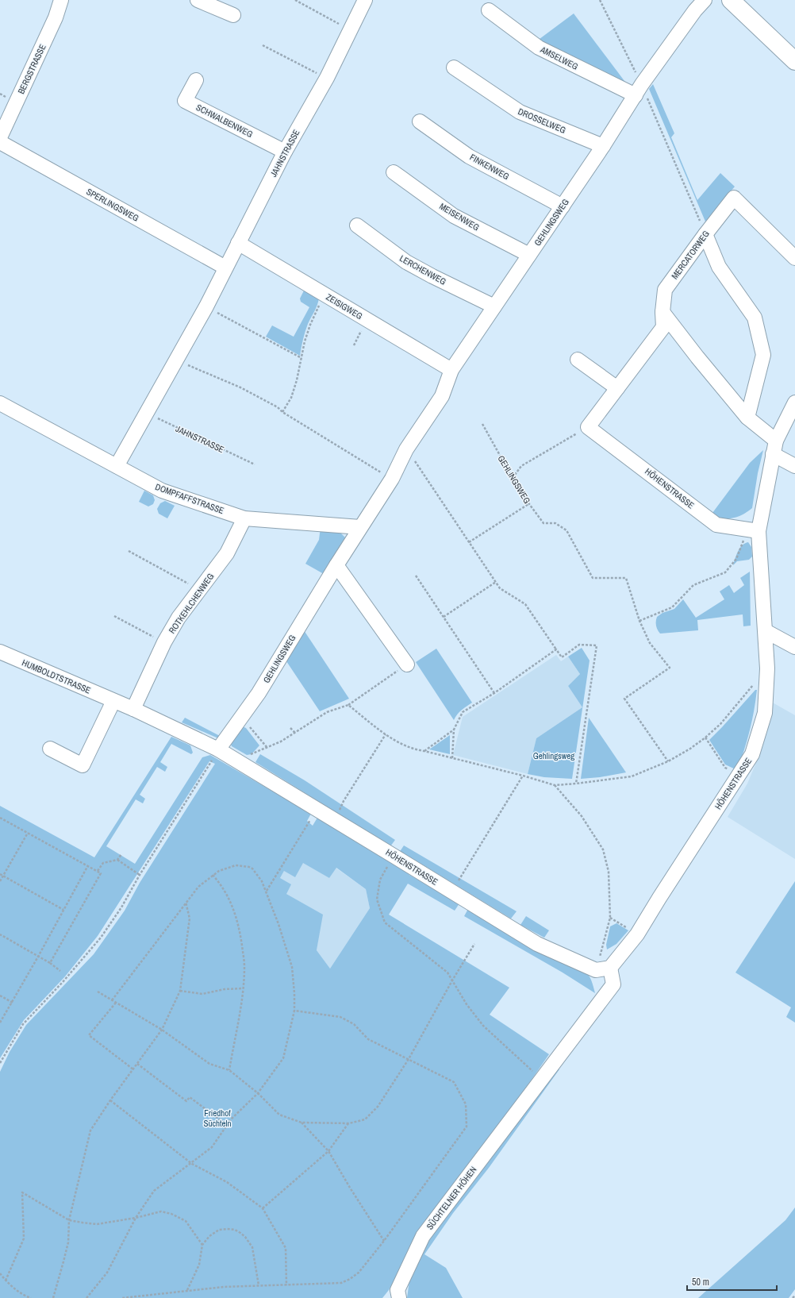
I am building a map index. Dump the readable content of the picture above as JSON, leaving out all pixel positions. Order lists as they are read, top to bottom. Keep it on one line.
{"streets":{"street":["AMSELWEG","BERGSTRASSE","SCHWALBENWEG","DROSSELWEG","JAHNSTRASSE","FINKENWEG","SPERLINGSWEG","MEISENWEG","GEHLINGSWEG","MERCATORWEG","LERCHENWEG","ZEISIGWEG","HÖHENSTRASSE","DOMPFAFFSTRASSE","ROTKEHLCHENWEG","HUMBOLDTSTRASSE","SÜCHTELNER HÖHEN"]},"crossings":[["AMSELWEG","GEHLINGSWEG"],["SCHWALBENWEG","JAHNSTRASSE"],["DROSSELWEG","GEHLINGSWEG"],["JAHNSTRASSE","SPERLINGSWEG"],["JAHNSTRASSE","ZEISIGWEG"],["JAHNSTRASSE","DOMPFAFFSTRASSE"],["FINKENWEG","GEHLINGSWEG"],["MEISENWEG","GEHLINGSWEG"],["GEHLINGSWEG","LERCHENWEG"],["GEHLINGSWEG","ZEISIGWEG"],["GEHLINGSWEG","HÖHENSTRASSE"],["GEHLINGSWEG","DOMPFAFFSTRASSE"],["GEHLINGSWEG","HUMBOLDTSTRASSE"],["MERCATORWEG","HÖHENSTRASSE"],["HÖHENSTRASSE","HUMBOLDTSTRASSE"],["HÖHENSTRASSE","SÜCHTELNER HÖHEN"],["DOMPFAFFSTRASSE","ROTKEHLCHENWEG"],["ROTKEHLCHENWEG","HUMBOLDTSTRASSE"]],"parks":["Gehlingsweg","Friedhof Süchteln"],"scale_bar":"50 m"}
